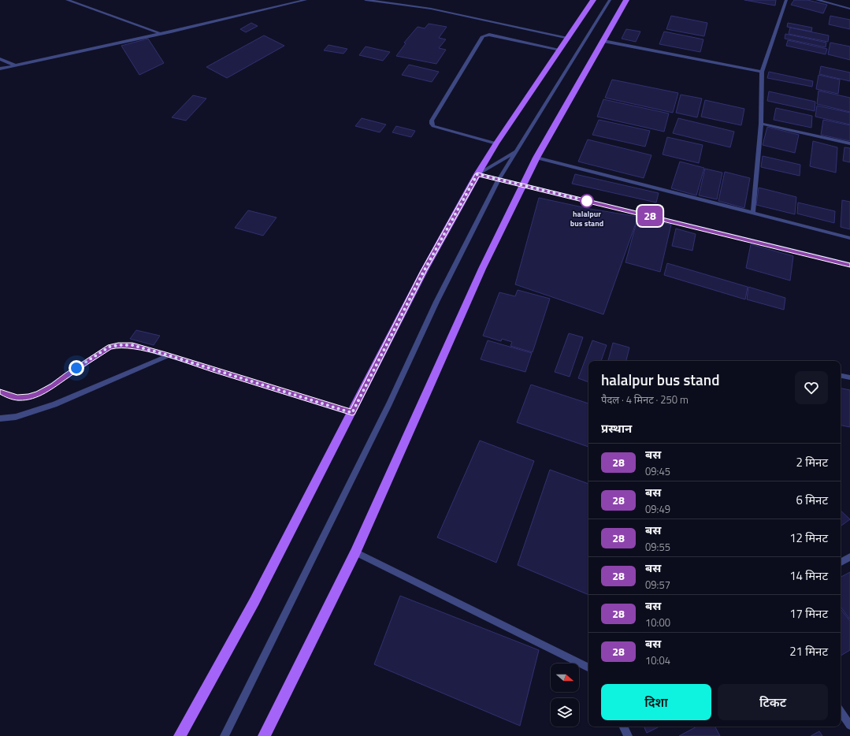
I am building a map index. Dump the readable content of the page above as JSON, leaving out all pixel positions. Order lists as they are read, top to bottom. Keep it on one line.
{"places":["halalpur bus stand"],"lines":["bus line 28"],"north":"right","page":{"on_map":"28","heading":[["halalpur bus stand","पैदल · 4 मिनट · 250 m"],"प्रस्थान"],"list":[{"mark":"28","name":"बस","note":"09:45","value":"2 मिनट"},{"mark":"28","name":"बस","note":"09:49","value":"6 मिनट"},{"mark":"28","name":"बस","note":"09:55","value":"12 मिनट"},{"mark":"28","name":"बस","note":"09:57","value":"14 मिनट"},{"mark":"28","name":"बस","note":"10:00","value":"17 मिनट"},{"mark":"28","name":"बस","note":"10:04","value":"21 मिनट"}],"buttons":["दिशा","टिकट"]}}
